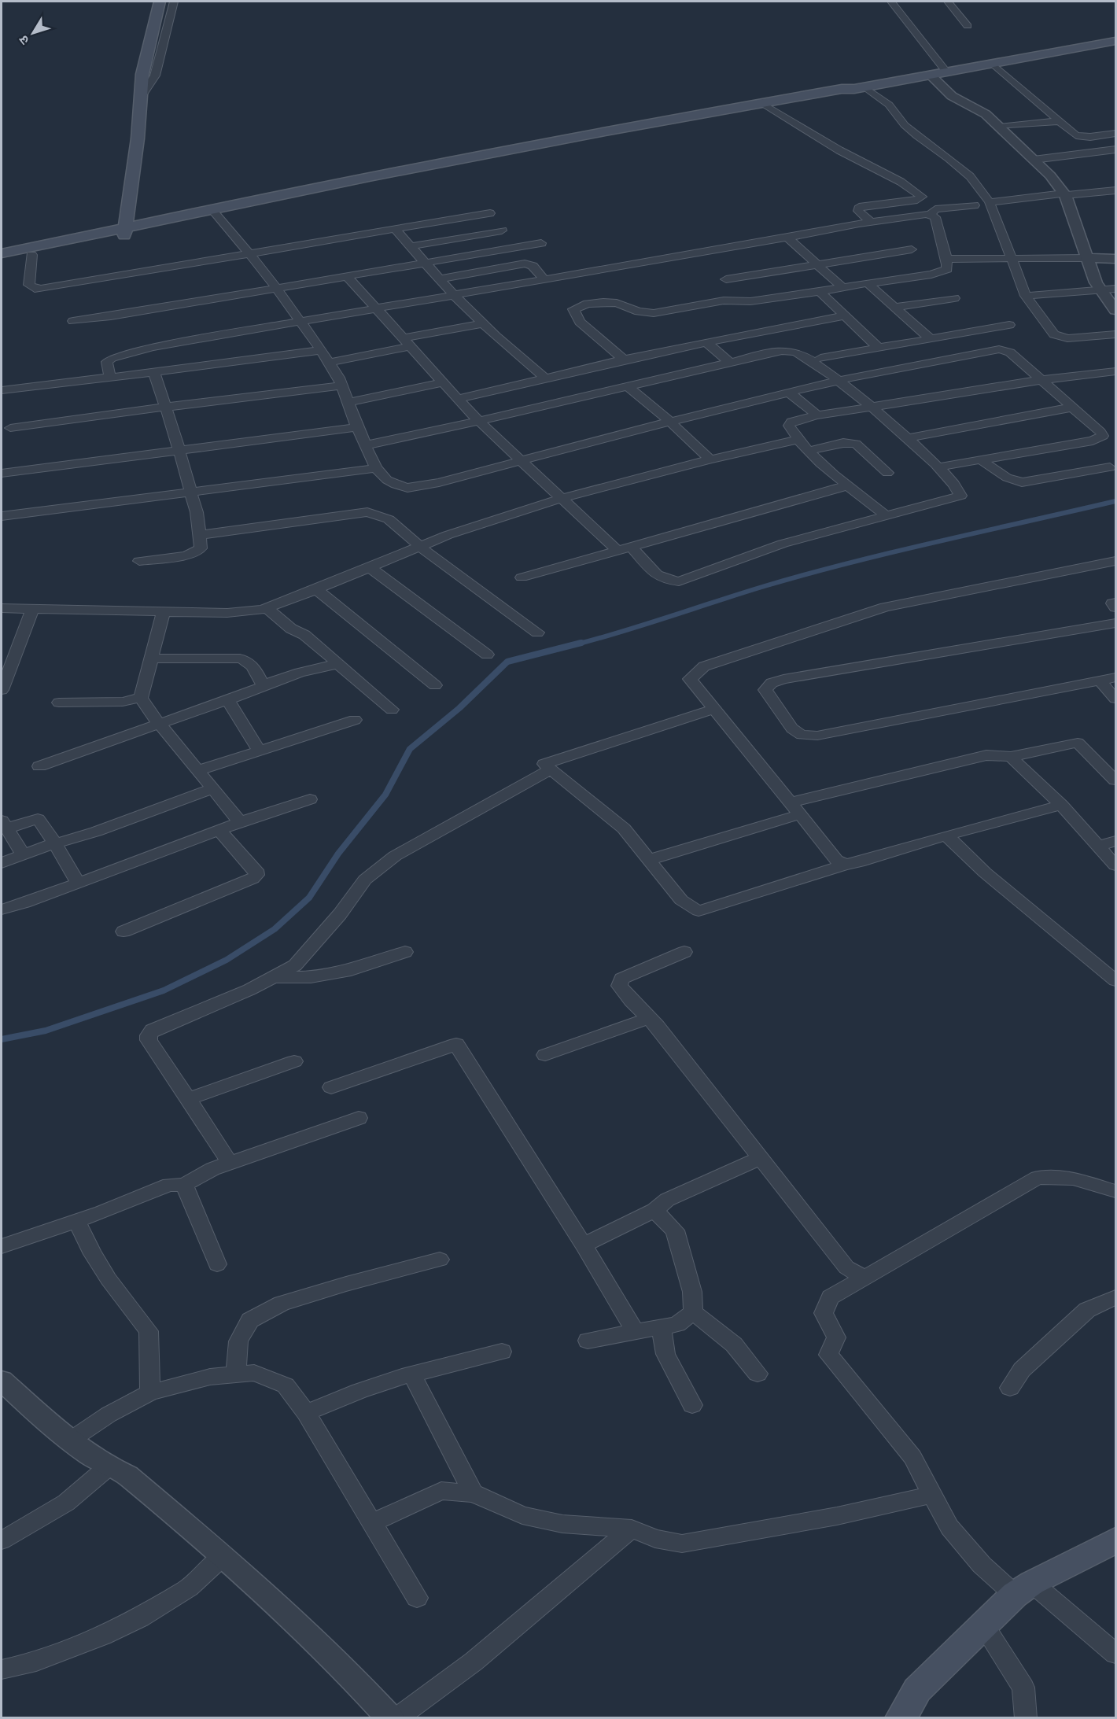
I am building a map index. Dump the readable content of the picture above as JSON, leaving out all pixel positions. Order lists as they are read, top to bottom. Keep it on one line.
{"north":"bottom left"}
